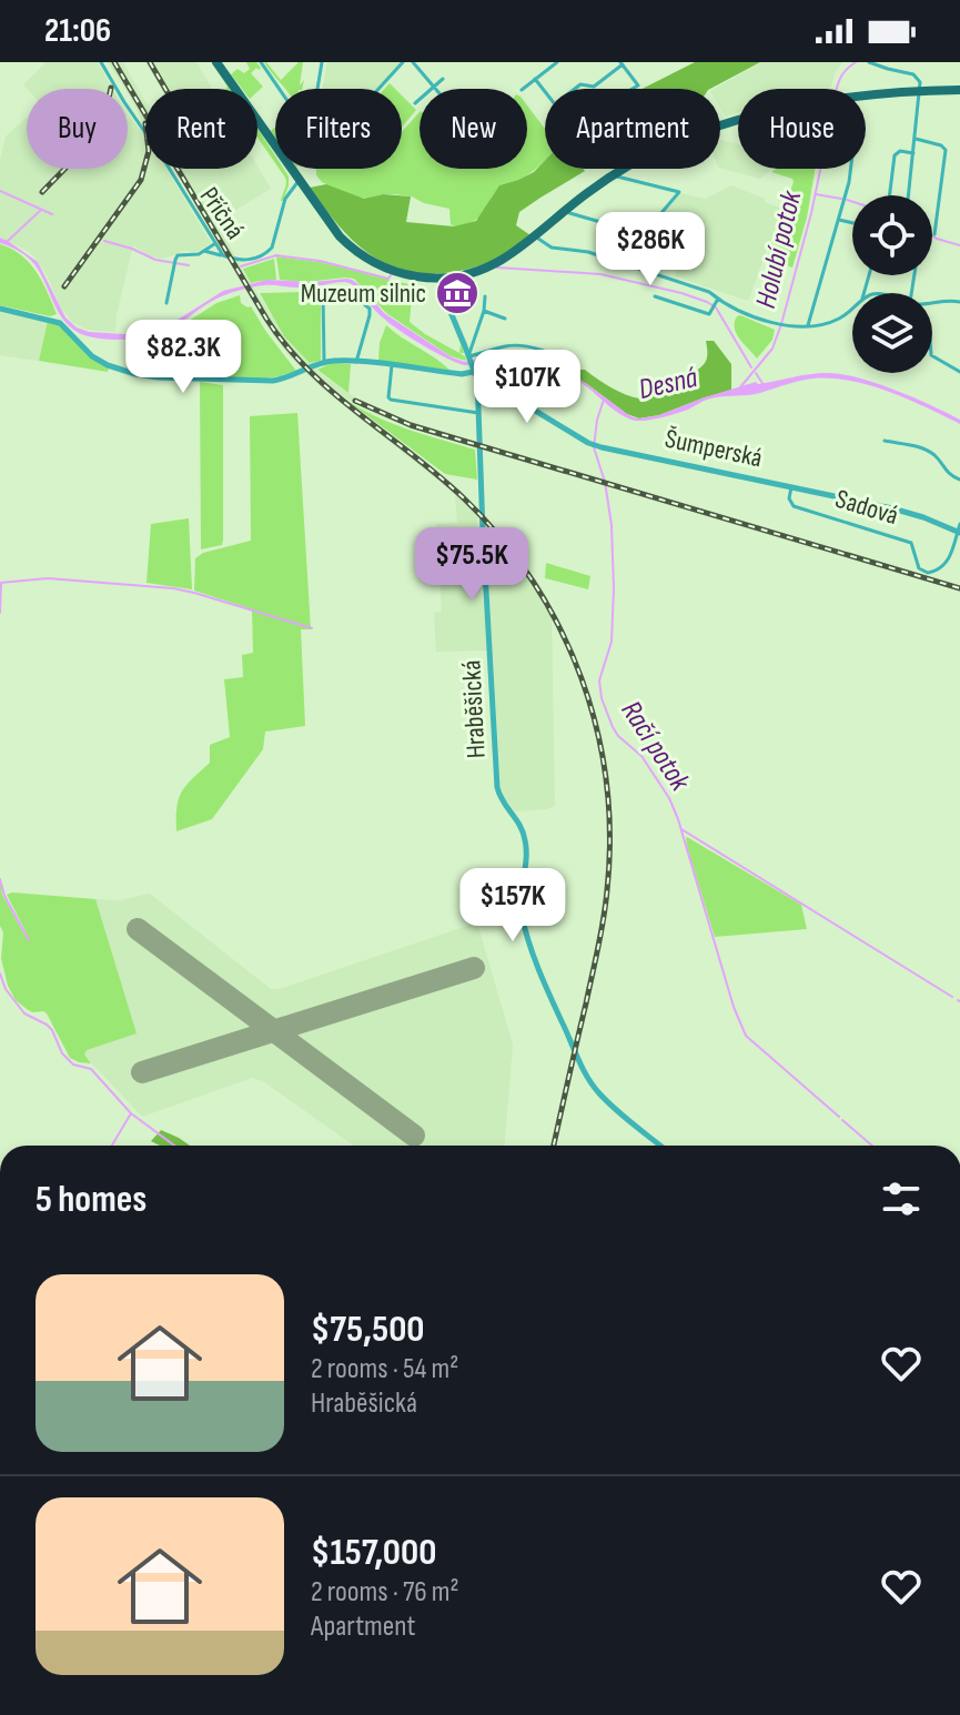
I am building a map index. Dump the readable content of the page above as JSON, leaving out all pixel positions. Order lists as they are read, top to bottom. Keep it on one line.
{"streets":{"street":["Příčná","Šumperská","Sadová","Hraběšická"]},"crossings":[["Šumperská","Sadová"],["Šumperská","Hraběšická"]],"water":["Holubí potok","Desná","Račí potok"],"places":{"museum":["Muzeum silnic"]},"page":{"status":"21:06","chip":["Buy","Rent","Filters","New","Apartment","House"],"price":["$286K","$82.3K","$107K","$75.5K","$157K"],"heading":"5 homes","list":[{"name":"$75,500","note":"2 rooms · 54 m² · Hraběšická"},{"name":"$157,000","note":"2 rooms · 76 m² · Apartment"}]}}
